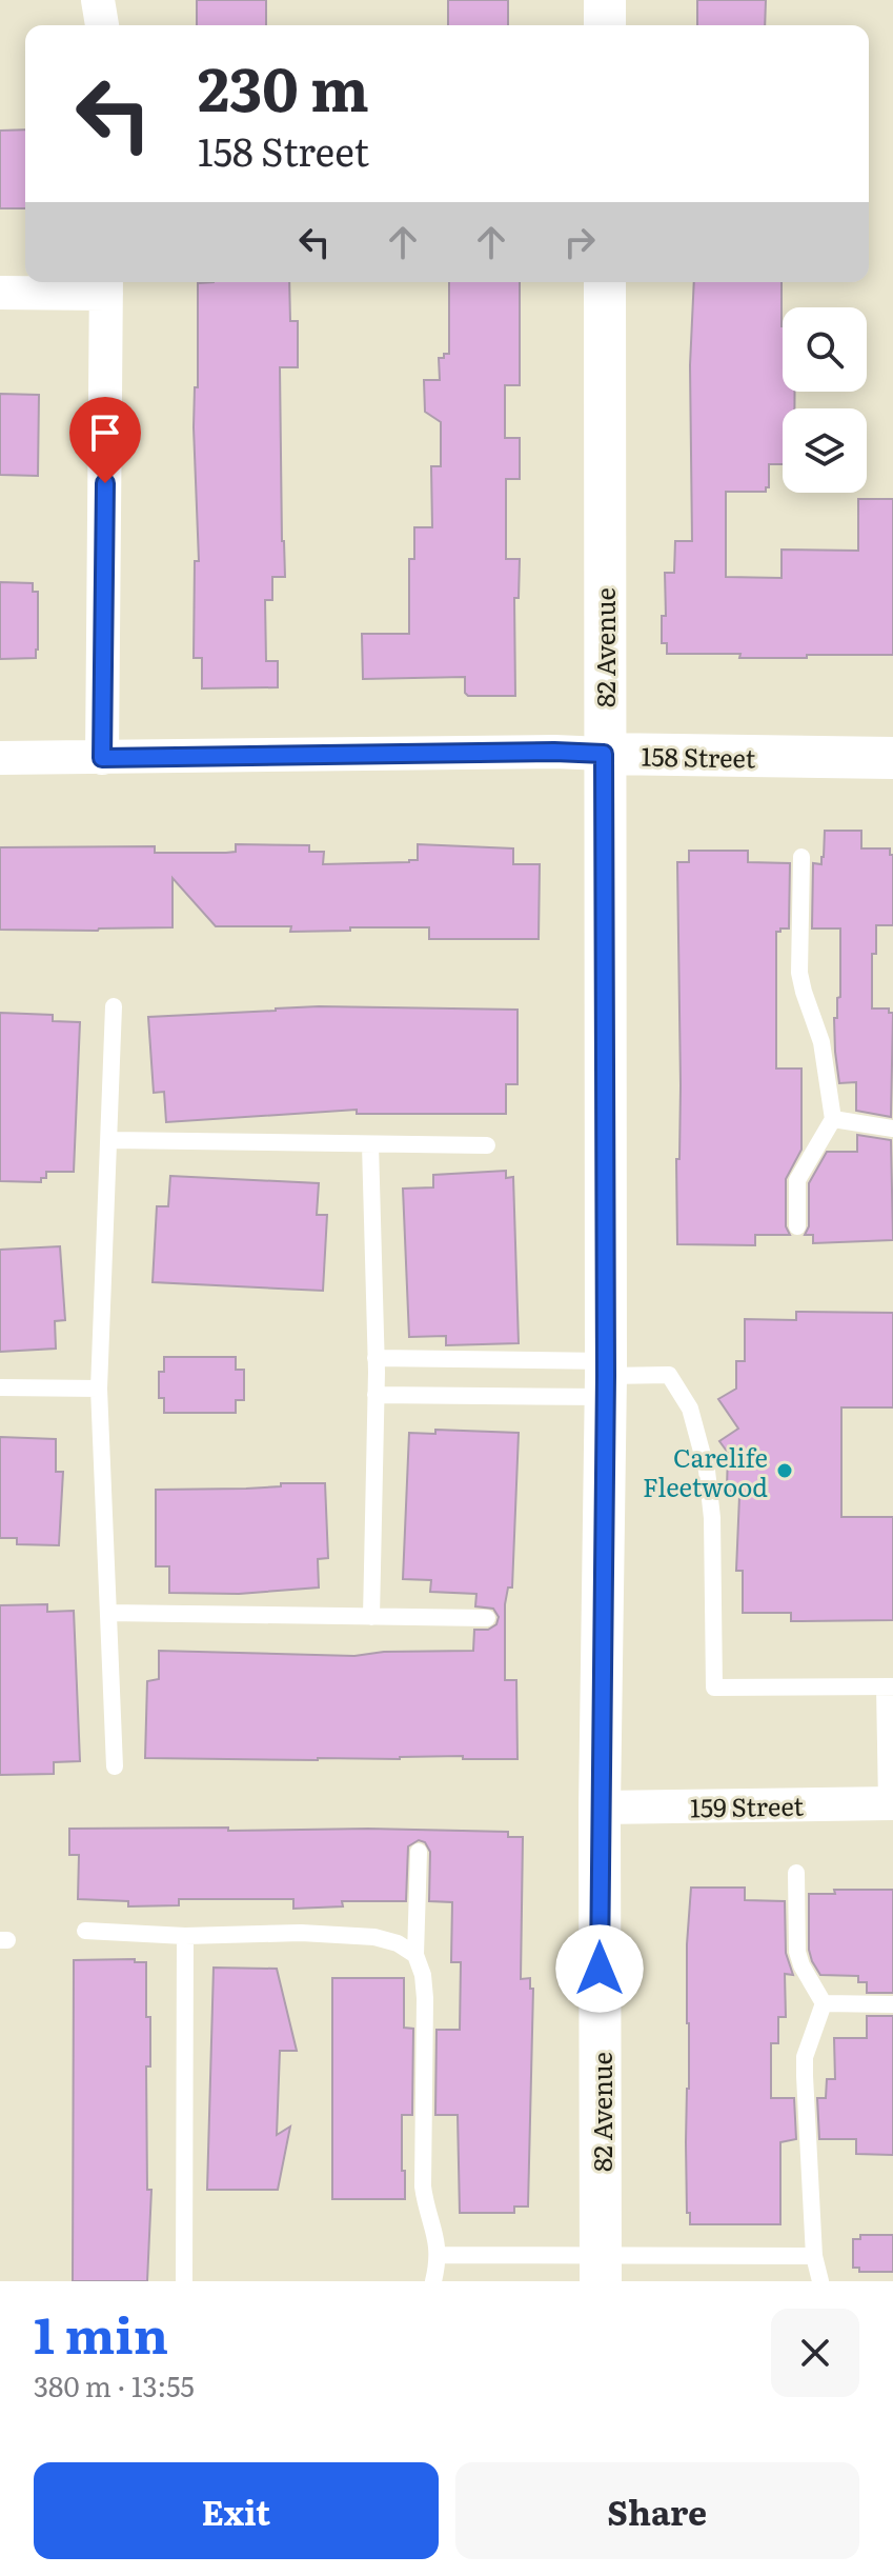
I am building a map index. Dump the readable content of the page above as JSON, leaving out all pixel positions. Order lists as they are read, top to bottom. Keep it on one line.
{"streets":{"street":["82 Avenue","158 Street","159 Street"]},"crossings":[["82 Avenue","158 Street"],["82 Avenue","159 Street"]],"places":["Carelife Fleetwood"],"page":{"turn":["230 m","158 Street"],"heading":["1 min","380 m · 13:55"],"buttons":["Exit","Share"]}}
